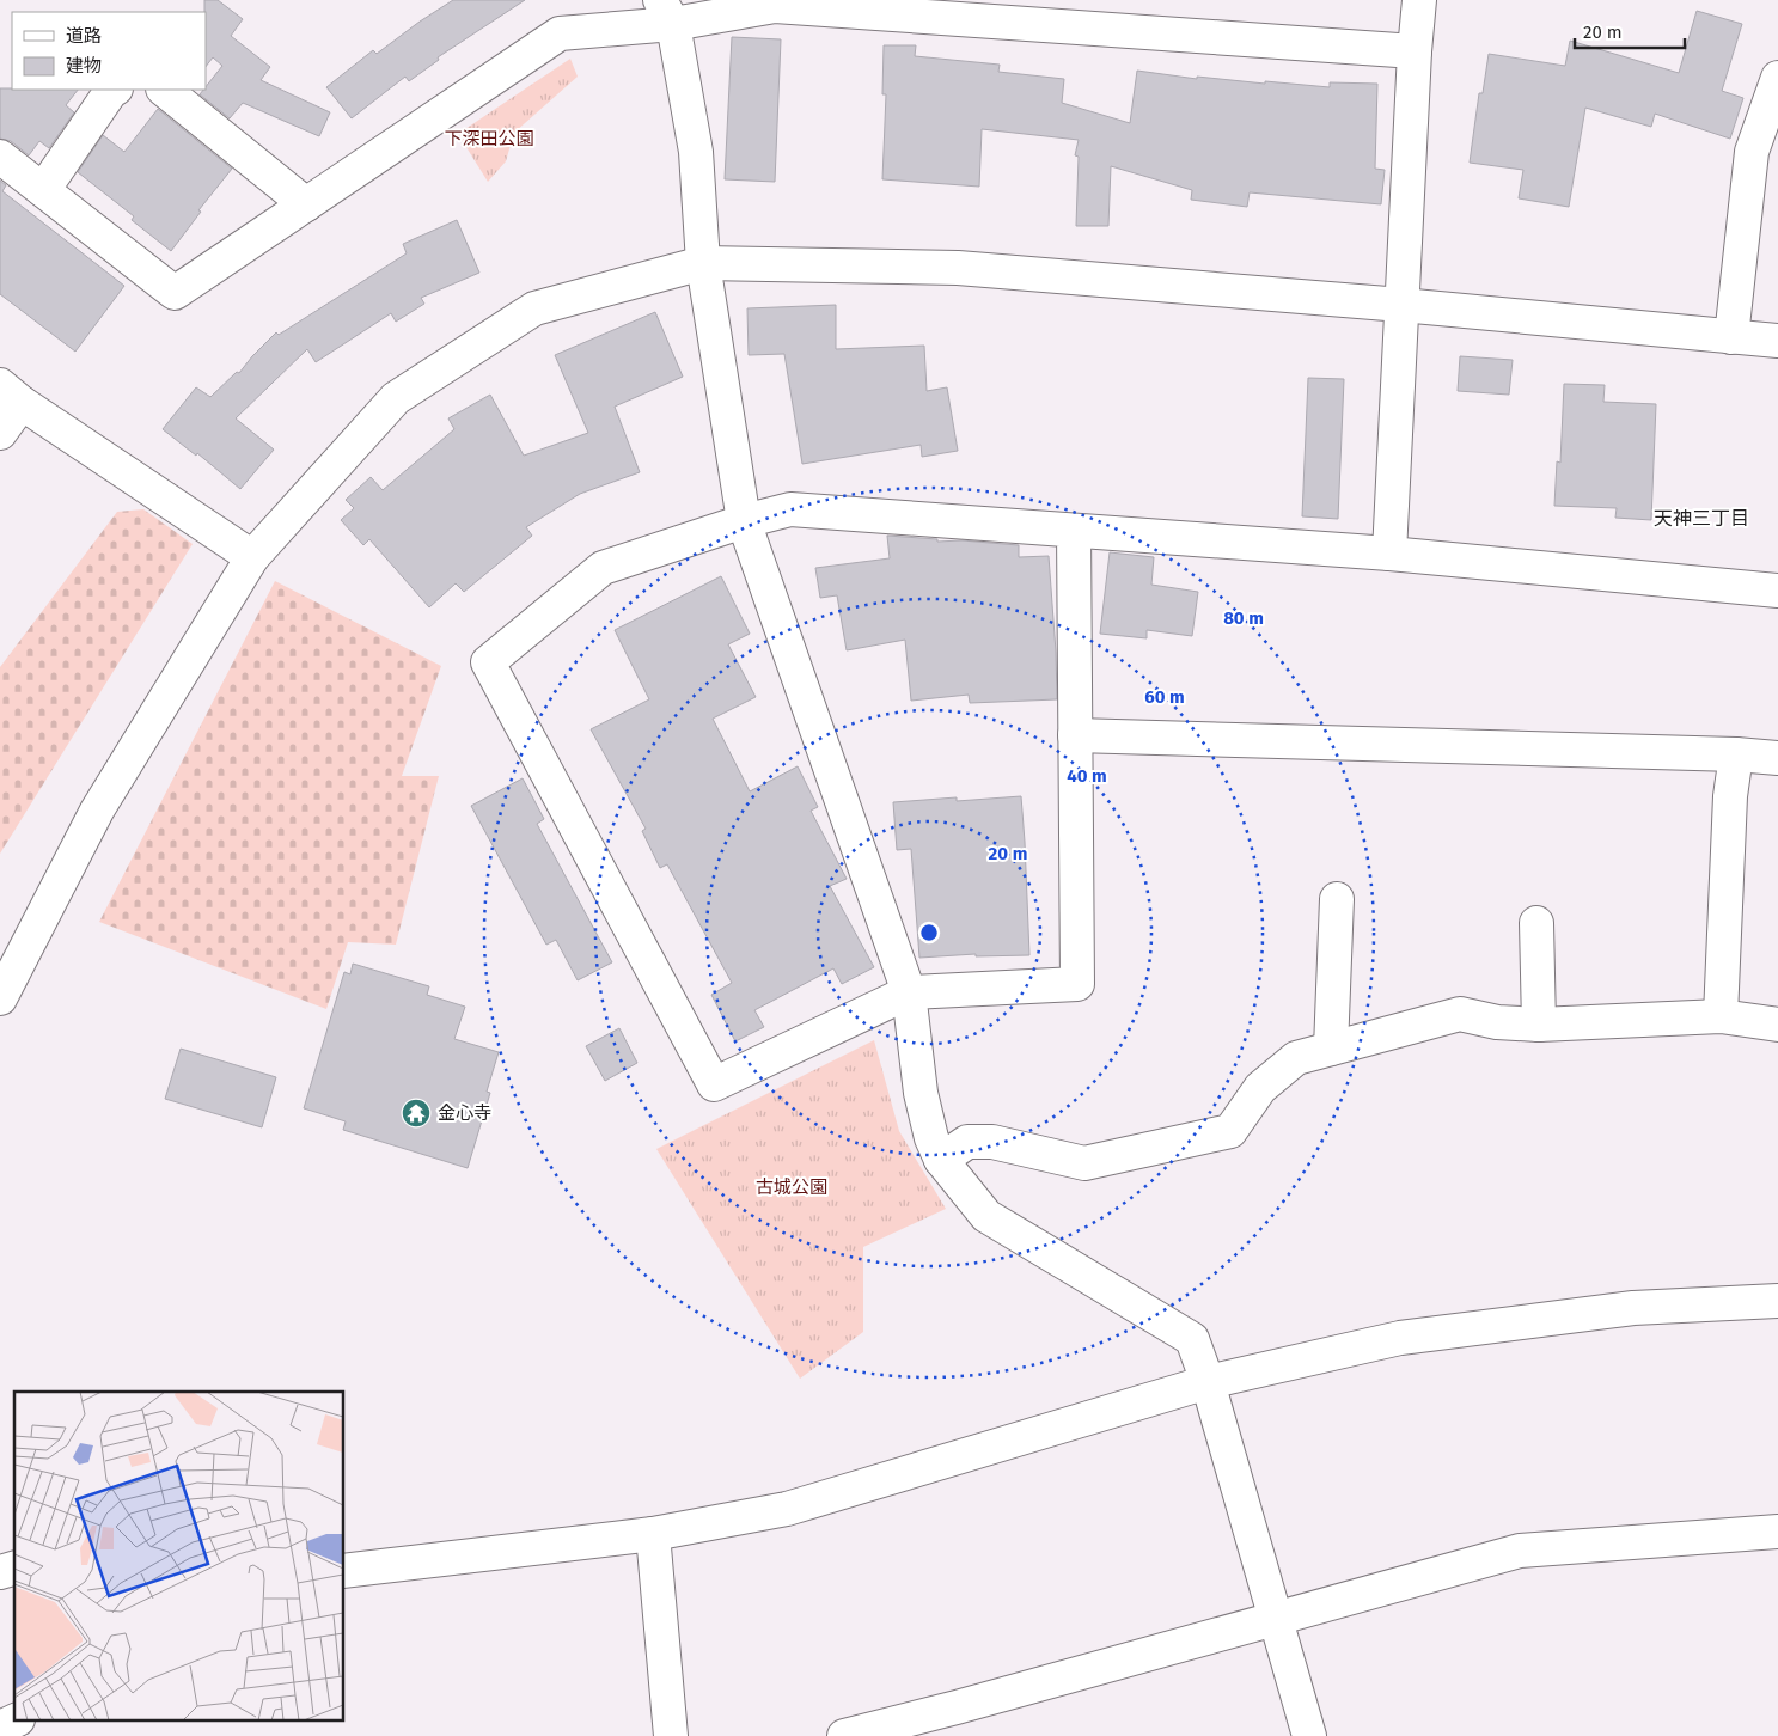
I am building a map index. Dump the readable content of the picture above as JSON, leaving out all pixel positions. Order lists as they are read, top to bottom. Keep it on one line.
{"districts":["天神三丁目"],"parks":["下深田公園","古城公園"],"places":{"temple":["金心寺"]},"legend":["道路","建物"],"scale_bar":"20 m","rings":["80 m","60 m","40 m","20 m"]}
